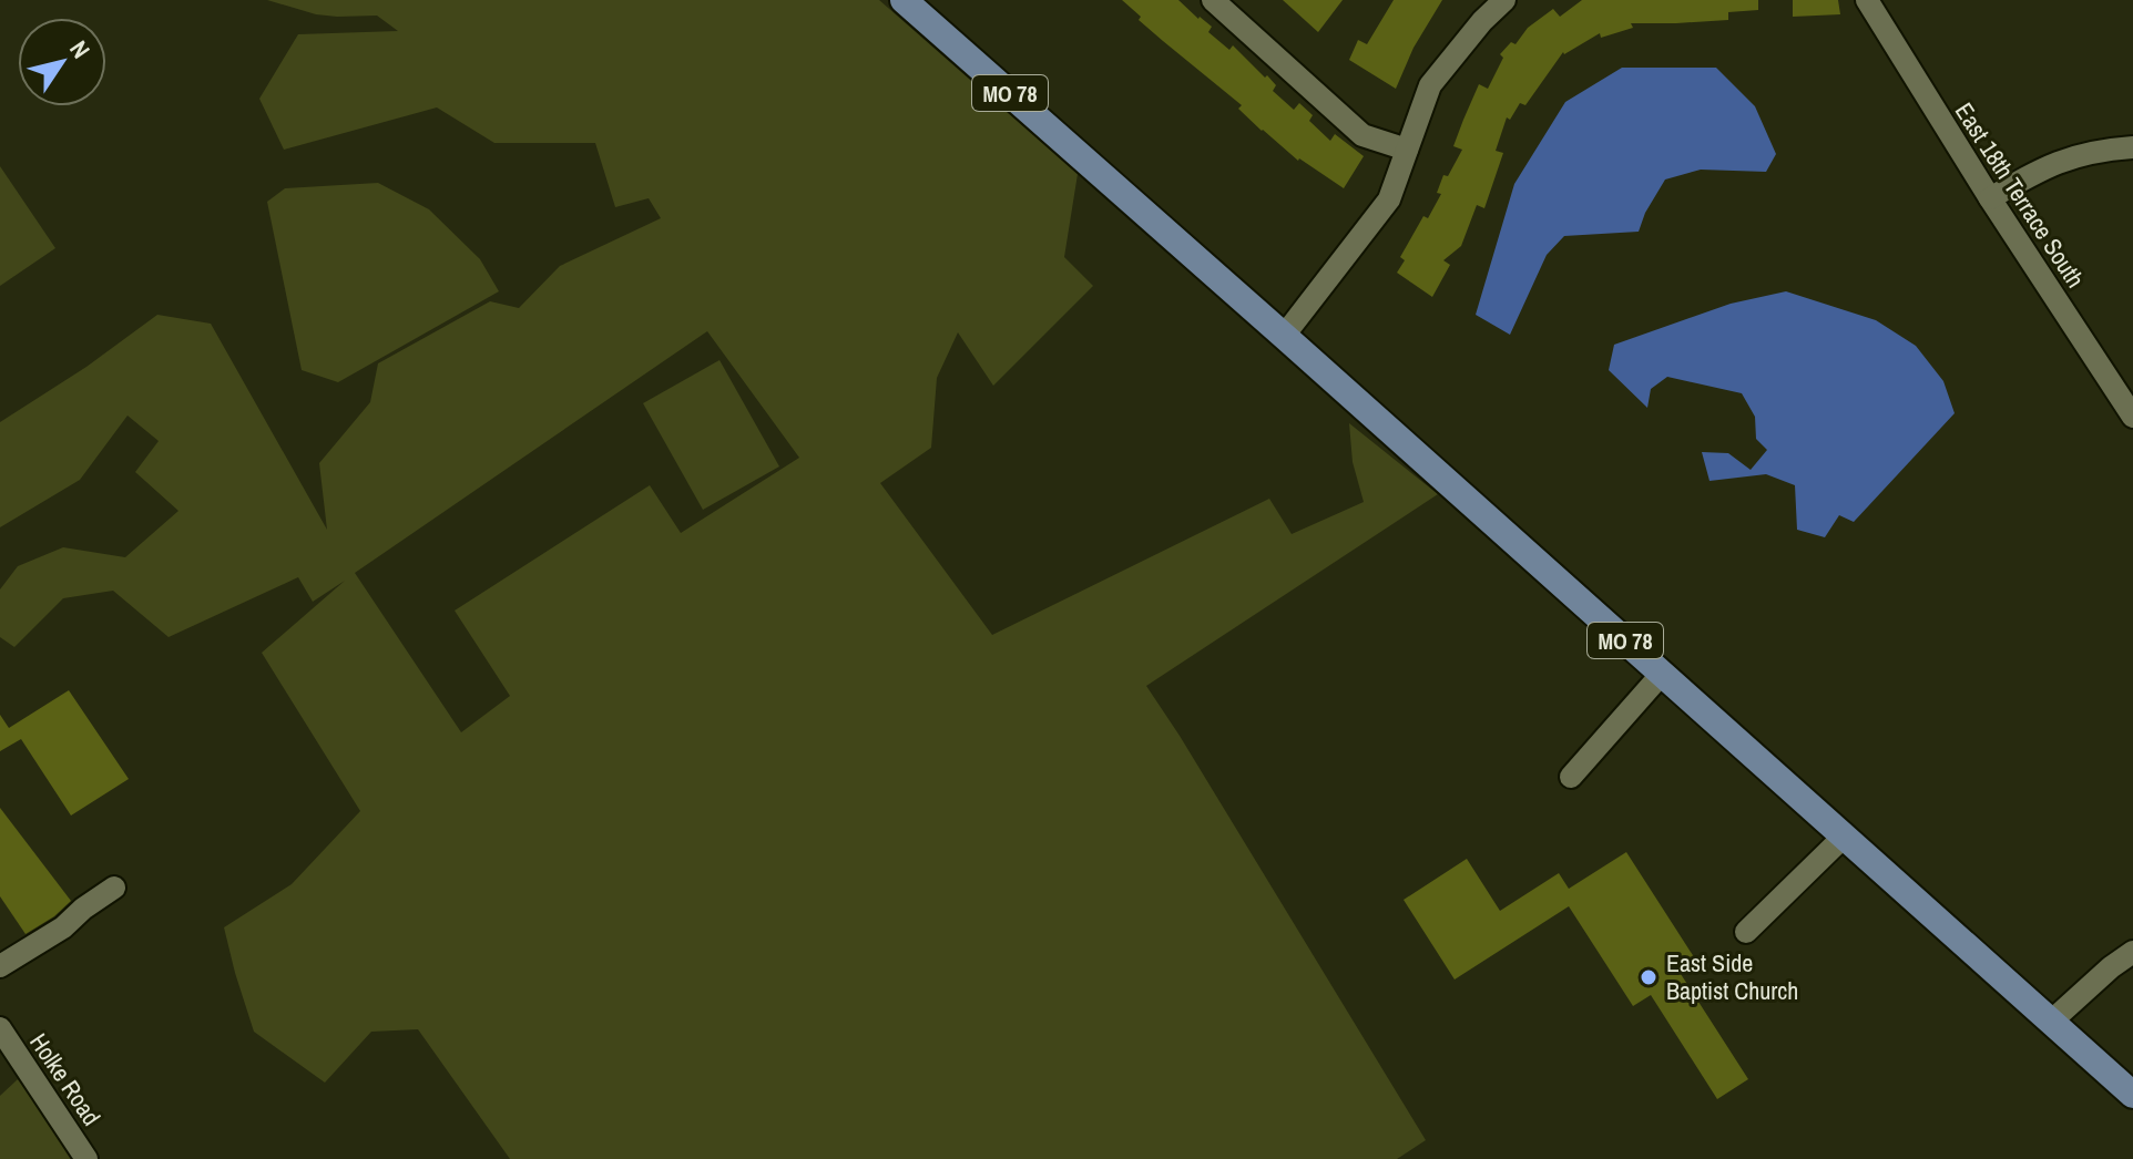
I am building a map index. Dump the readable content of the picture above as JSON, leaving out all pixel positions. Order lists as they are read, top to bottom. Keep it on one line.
{"streets":{"main road":["MO 78"],"street":["East 18th Terrace South","Holke Road"]},"places":["East Side Baptist Church"],"north":"top right"}
